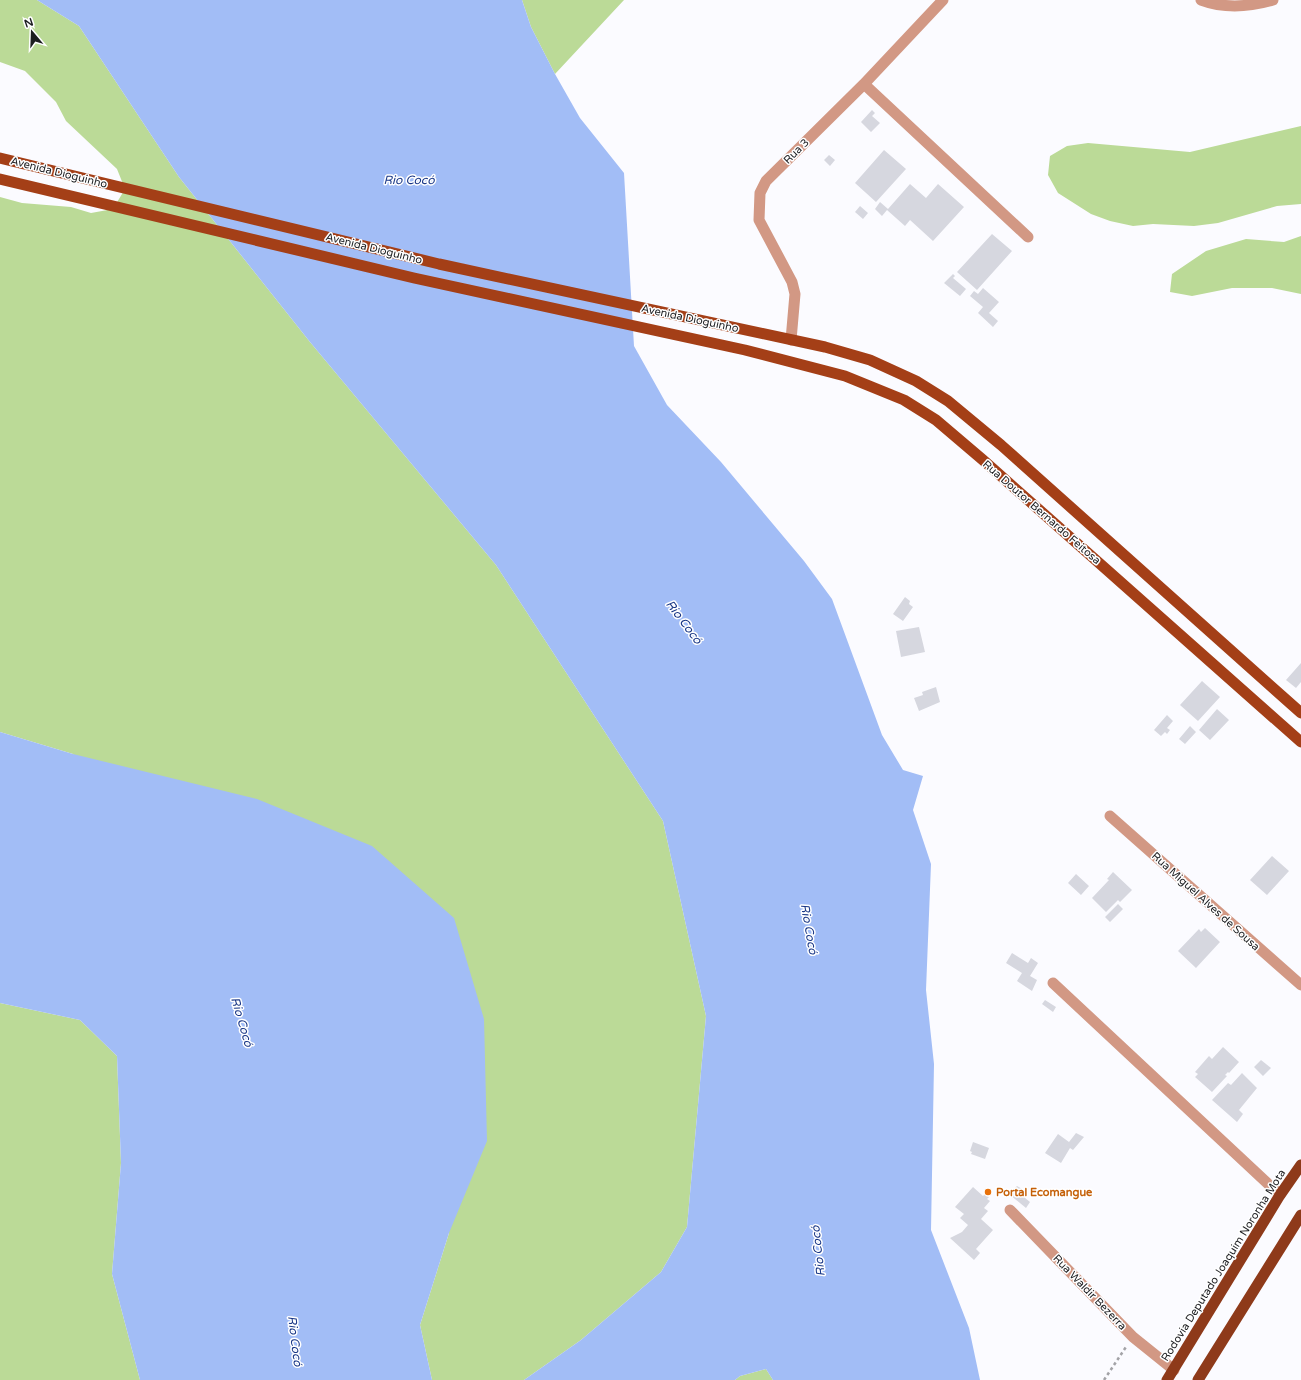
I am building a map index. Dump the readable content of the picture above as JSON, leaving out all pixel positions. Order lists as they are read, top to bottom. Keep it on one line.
{"streets":{"highway":["Rodovia Deputado Joaquim Noronha Mota"],"main road":["Avenida Dioguinho","Rua Doutor Bernardo Feitosa"],"street":["Rua 3","Rua Miguel Alves de Sousa","Rua Waldir Bezerra"]},"crossings":[["Rua 3","Rua Doutor Bernardo Feitosa"],["Avenida Dioguinho","Rua Doutor Bernardo Feitosa"],["Rodovia Deputado Joaquim Noronha Mota","Rua Waldir Bezerra"]],"water":["Rio Cocó"],"places":["Portal Ecomangue"],"north":"top"}
